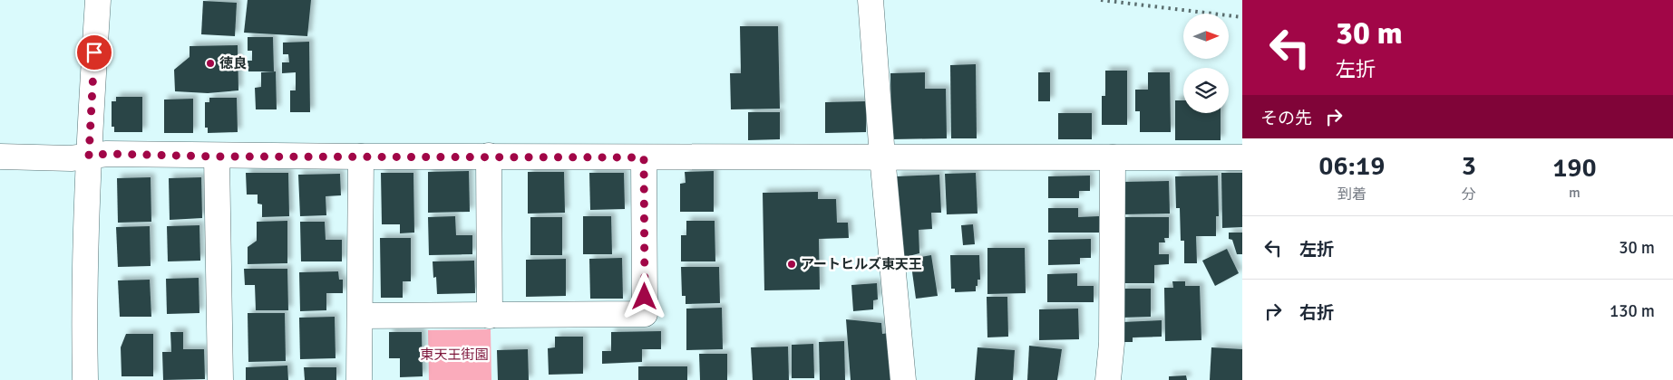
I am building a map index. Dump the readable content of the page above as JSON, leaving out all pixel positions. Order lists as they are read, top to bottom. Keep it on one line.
{"parks":["東天王街園"],"places":["徳良","アートヒルズ東天王"],"north":"right","page":{"turn":["30 m","左折"],"then":"その先","eta":["06:19","到着","3","分","190","m"],"list":[{"name":"左折","value":"30 m"},{"name":"右折","value":"130 m"}]}}
